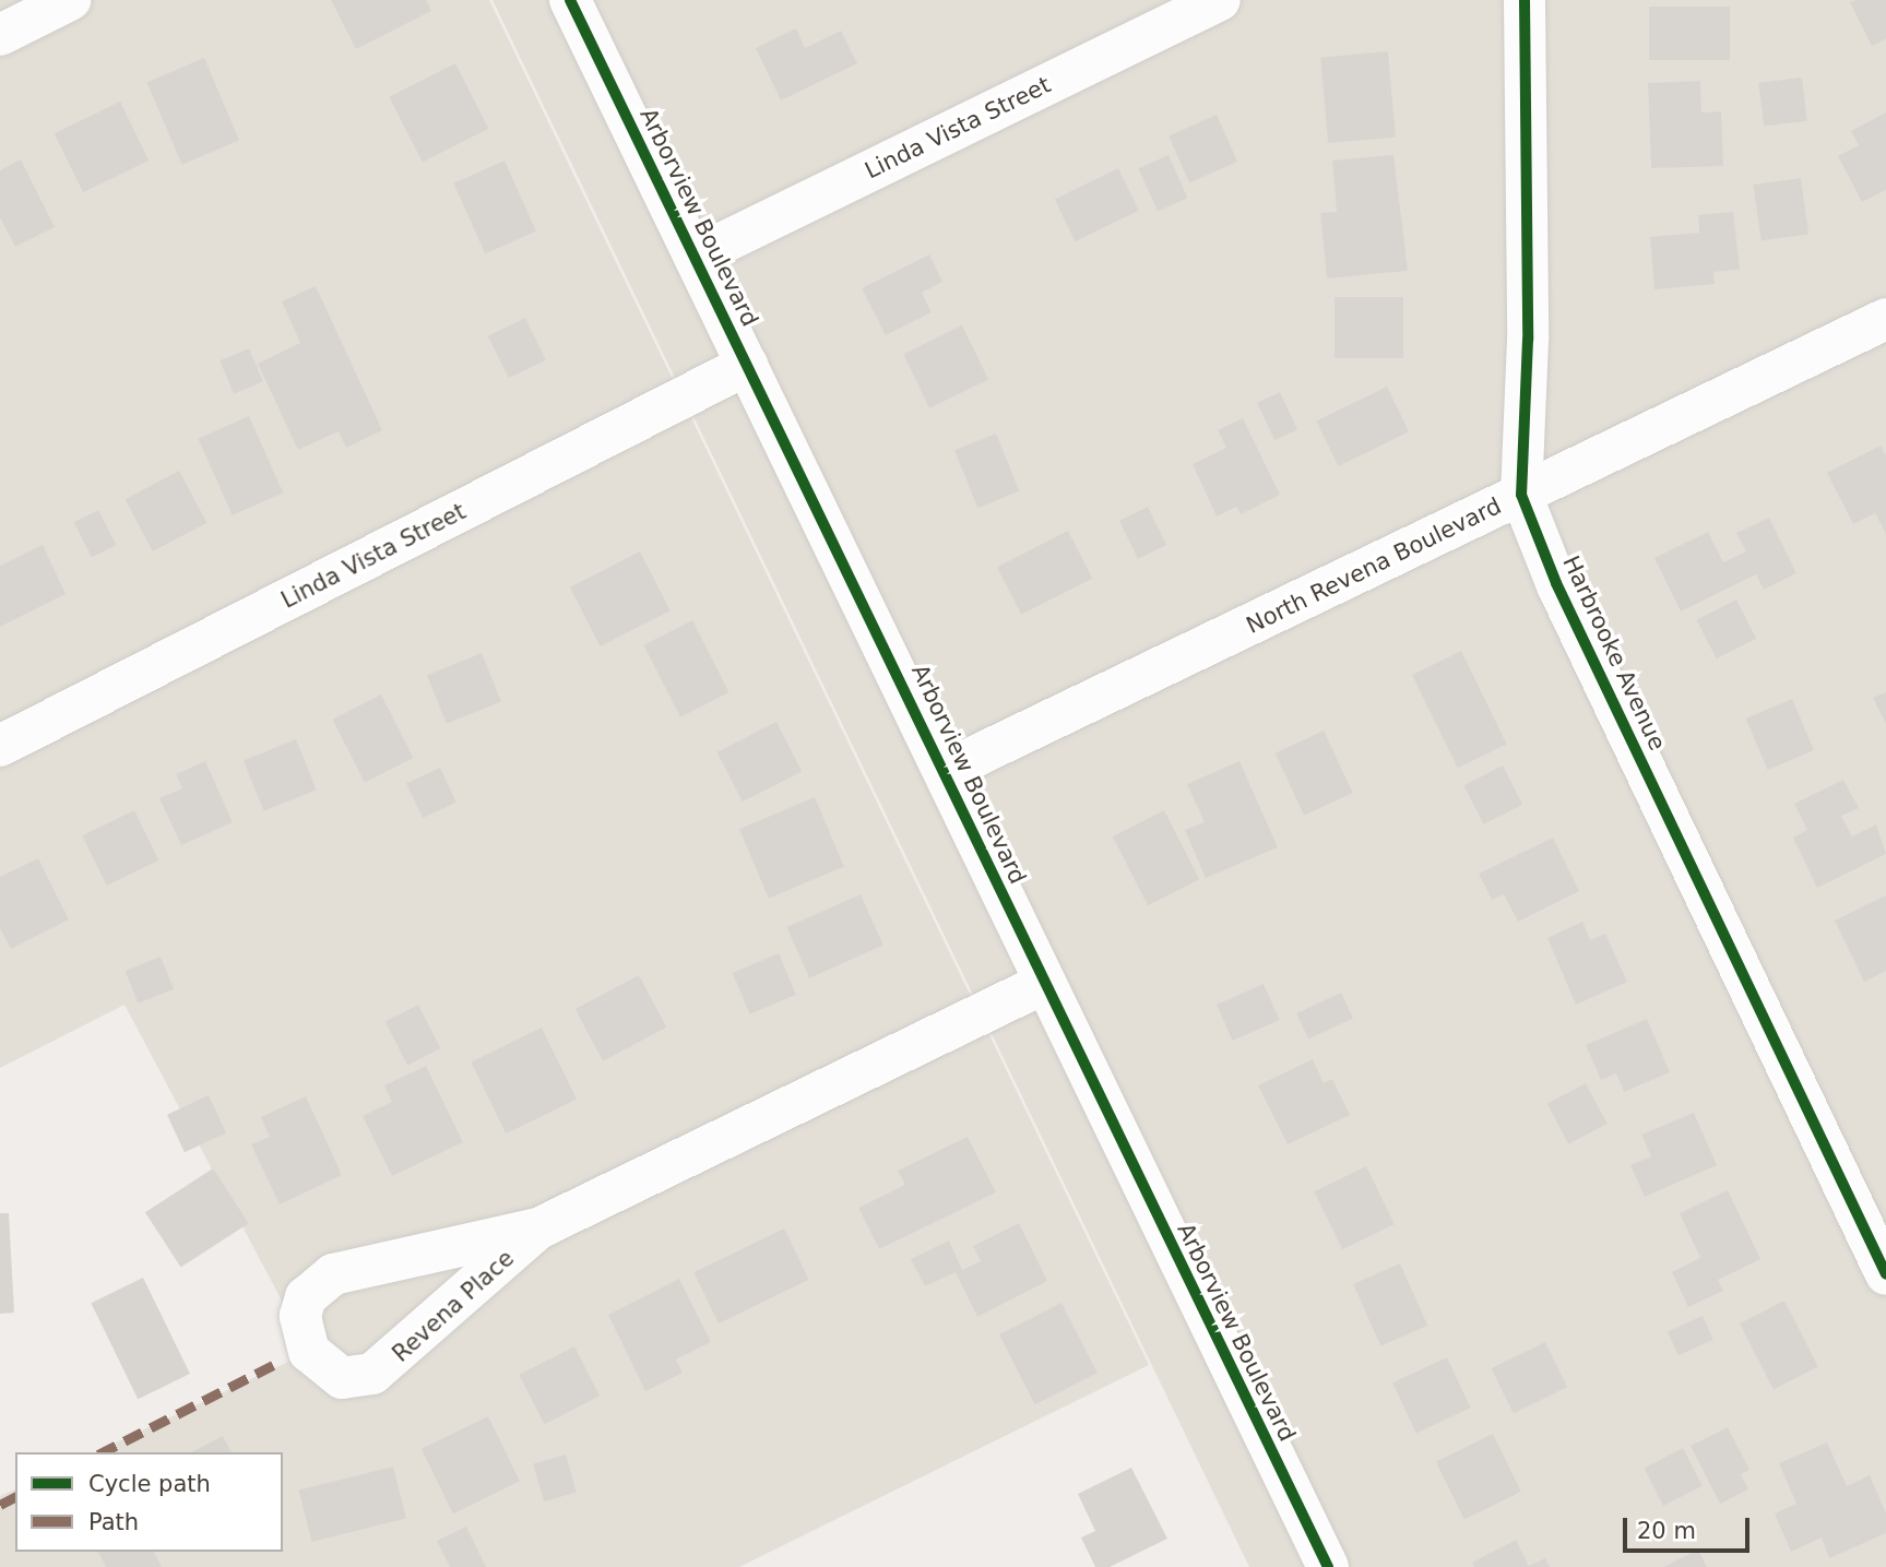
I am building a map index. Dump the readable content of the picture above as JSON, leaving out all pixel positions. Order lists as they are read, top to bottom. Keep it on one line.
{"streets":{"street":["Linda Vista Street","Arborview Boulevard","North Revena Boulevard","Harbrooke Avenue","Revena Place"]},"crossings":[["Linda Vista Street","Arborview Boulevard"],["Arborview Boulevard","North Revena Boulevard"],["Arborview Boulevard","Revena Place"],["North Revena Boulevard","Harbrooke Avenue"]],"legend":["Cycle path","Path"],"scale_bar":"20 m"}
